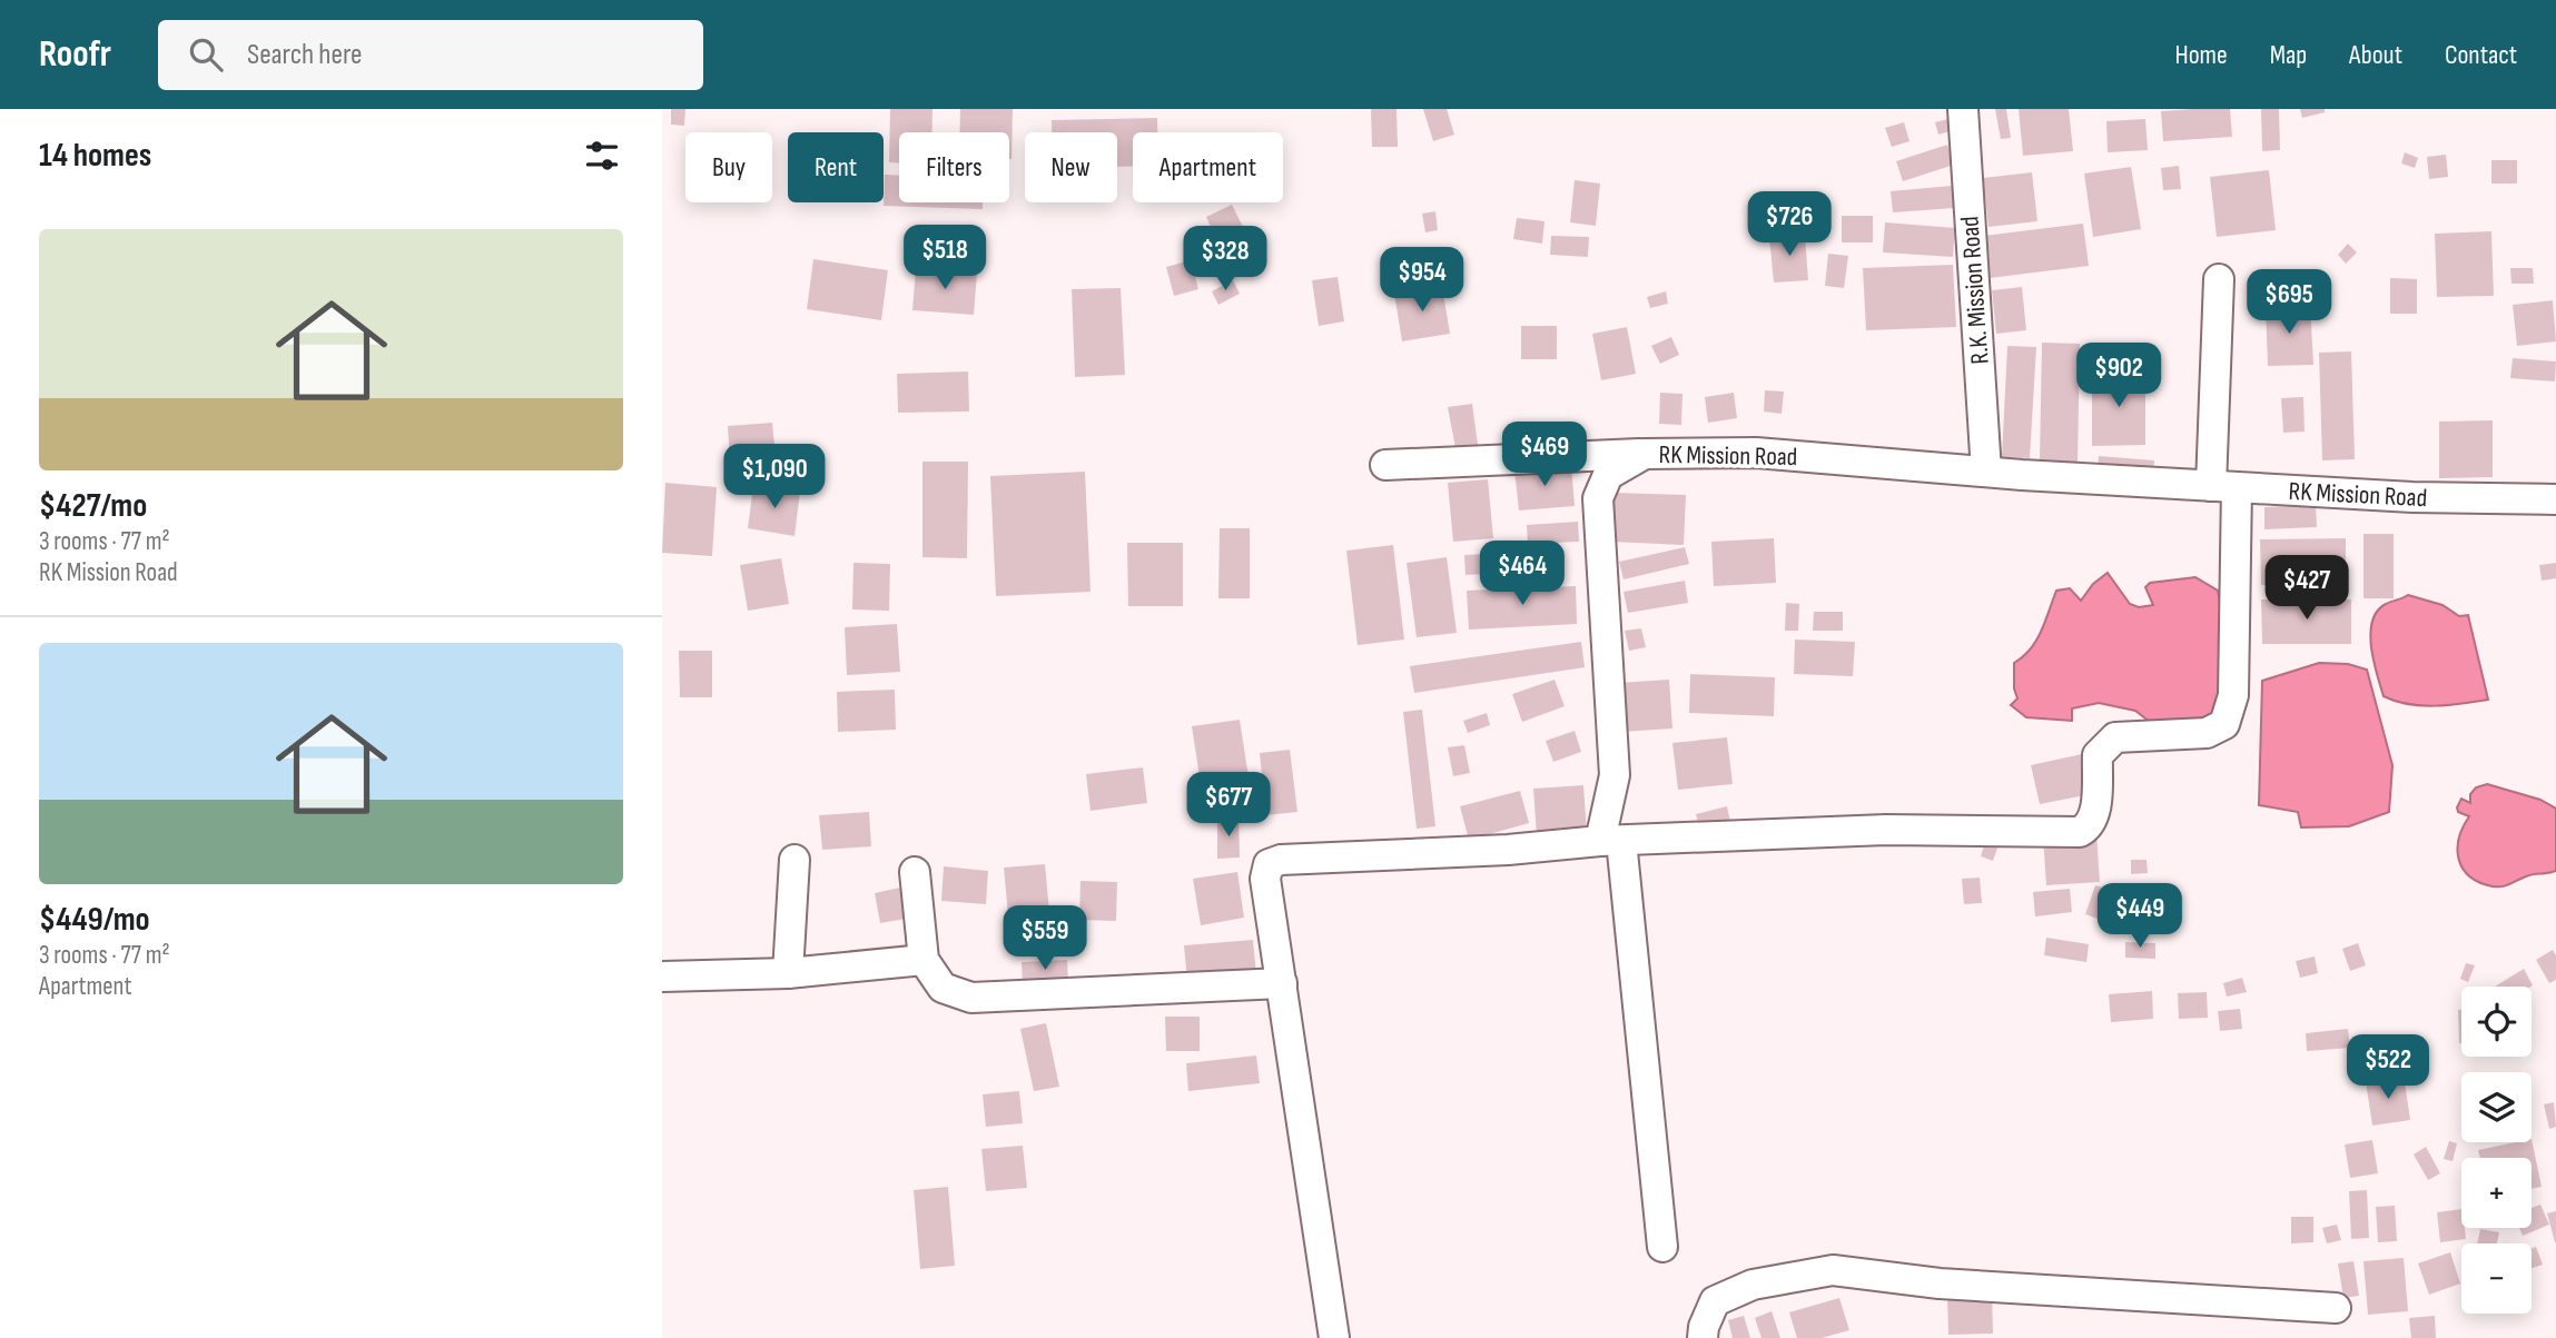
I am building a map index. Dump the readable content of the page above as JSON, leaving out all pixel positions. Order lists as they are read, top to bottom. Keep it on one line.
{"streets":{"street":["R.K. Mission Road","RK Mission Road"]},"crossings":[["R.K. Mission Road","RK Mission Road"]],"page":{"header":"Roofr","search":"Search here","nav":["Home","Map","About","Contact"],"heading":"14 homes","chip":["Buy","Rent","Filters","New","Apartment"],"price":["$726","$518","$328","$954","$695","$902","$469","$1,090","$464","$427","$677","$449","$559","$522"],"list":[{"name":"$427/mo","note":"3 rooms · 77 m² · RK Mission Road"},{"name":"$449/mo","note":"3 rooms · 77 m² · Apartment"}],"map_buttons":["+","−"]}}
